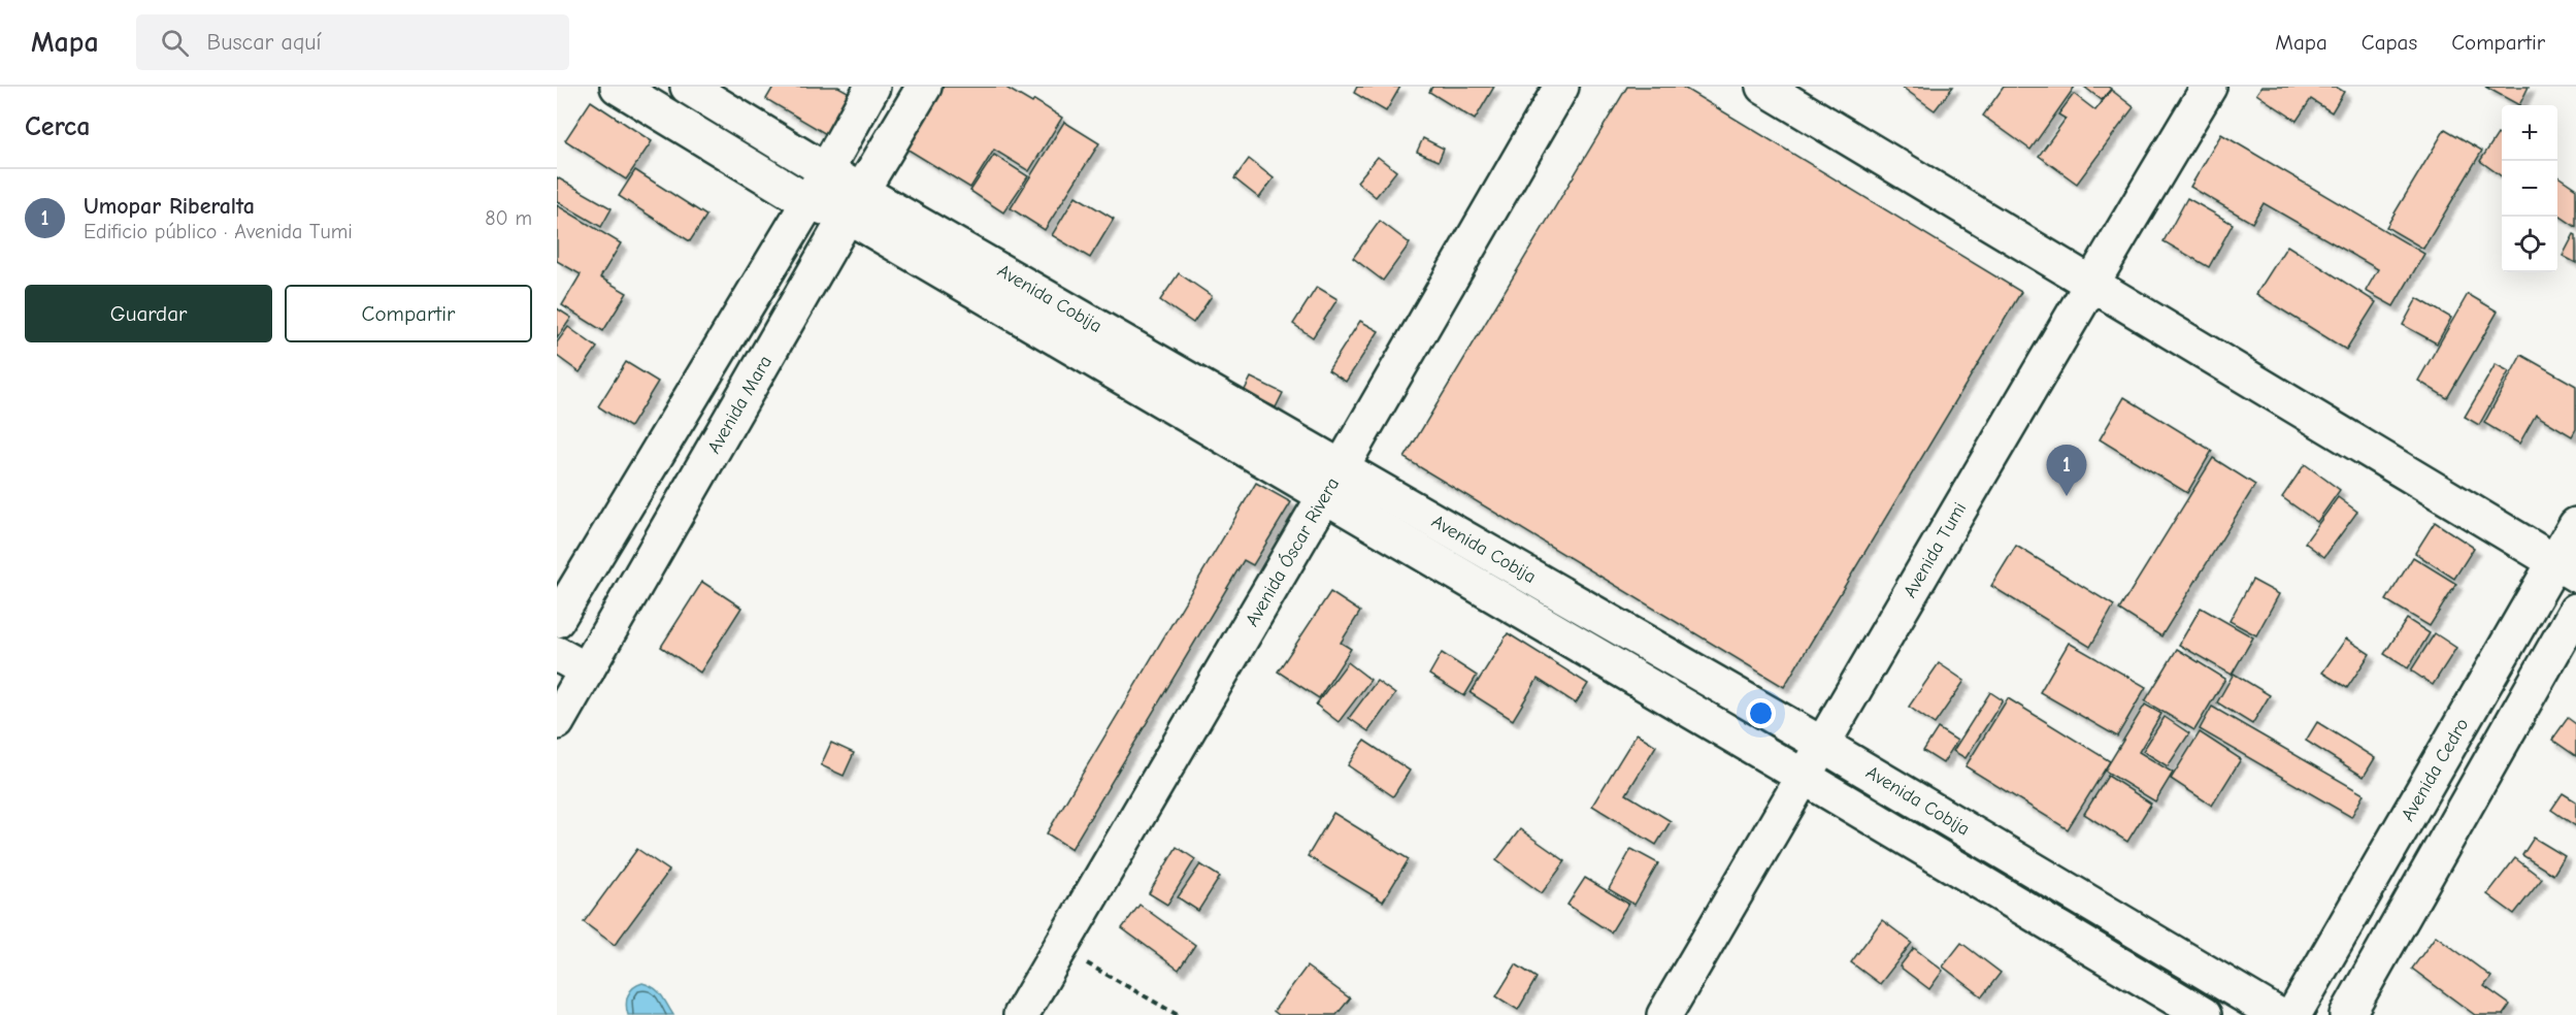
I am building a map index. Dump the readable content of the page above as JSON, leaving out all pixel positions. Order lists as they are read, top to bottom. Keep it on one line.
{"streets":{"street":["Avenida Cobija","Avenida Mara","Avenida Tumi","Avenida Óscar Rivera","Avenida Cedro"]},"crossings":[["Avenida Cobija","Avenida Mara"],["Avenida Cobija","Avenida Tumi"],["Avenida Cobija","Avenida Óscar Rivera"]],"page":{"header":"Mapa","search":"Buscar aquí","nav":["Mapa","Capas","Compartir"],"heading":"Cerca","map_buttons":["+","−"],"list":[{"mark":"1","name":"Umopar Riberalta","note":"Edificio público · Avenida Tumi","value":"80 m"}],"buttons":["Guardar","Compartir"],"pins":"1"}}
